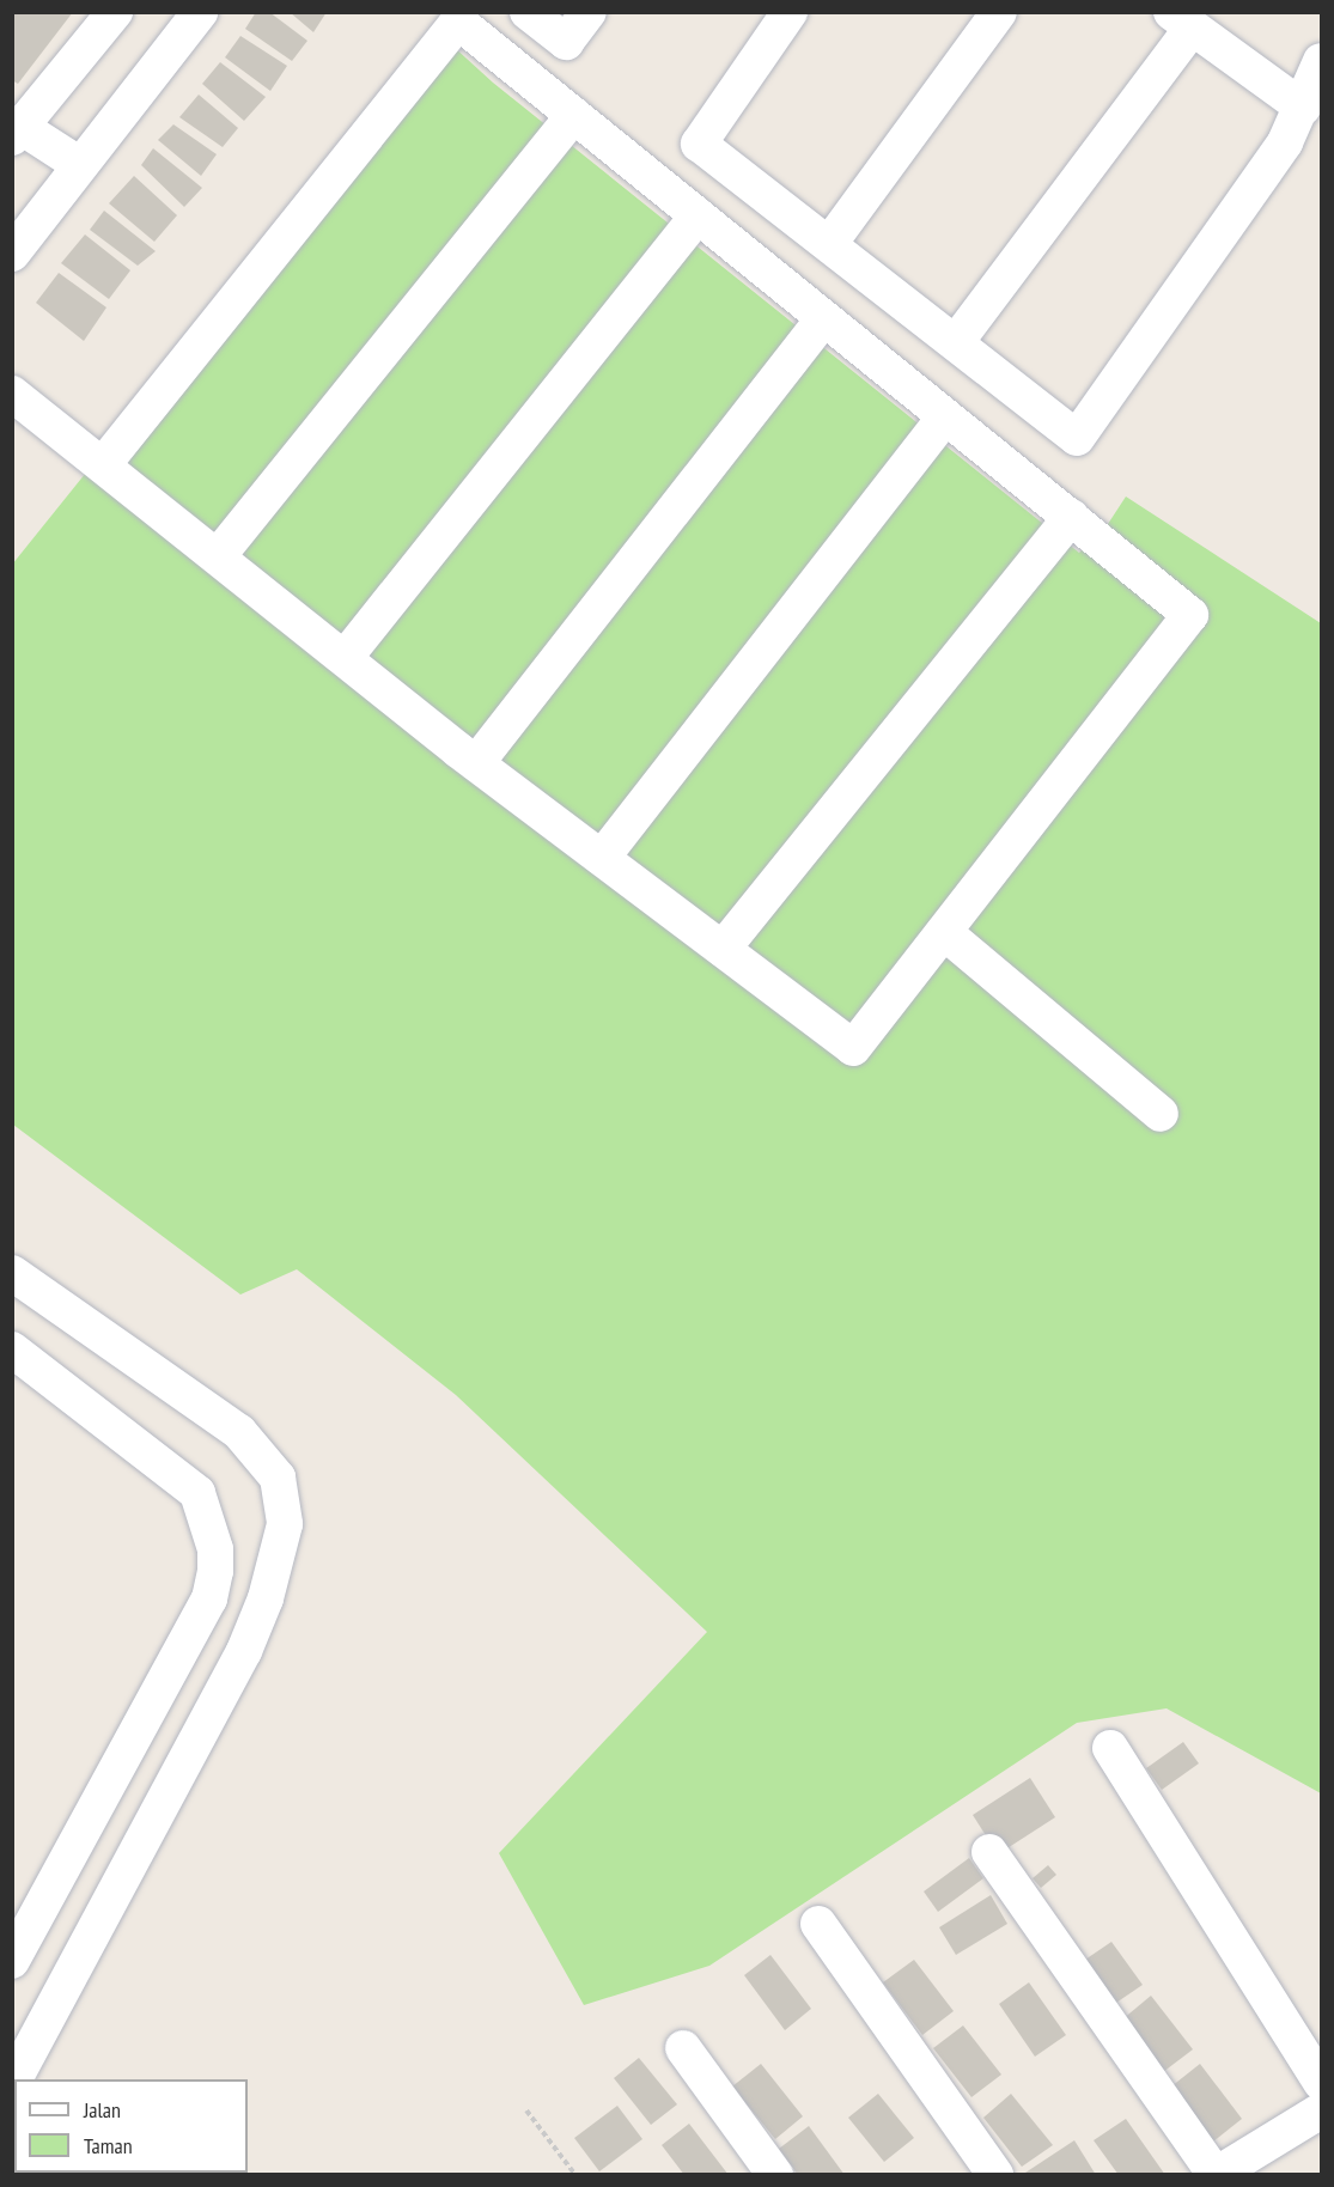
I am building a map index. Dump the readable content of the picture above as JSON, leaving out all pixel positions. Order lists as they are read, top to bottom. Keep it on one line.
{"legend":["Jalan","Taman"]}
